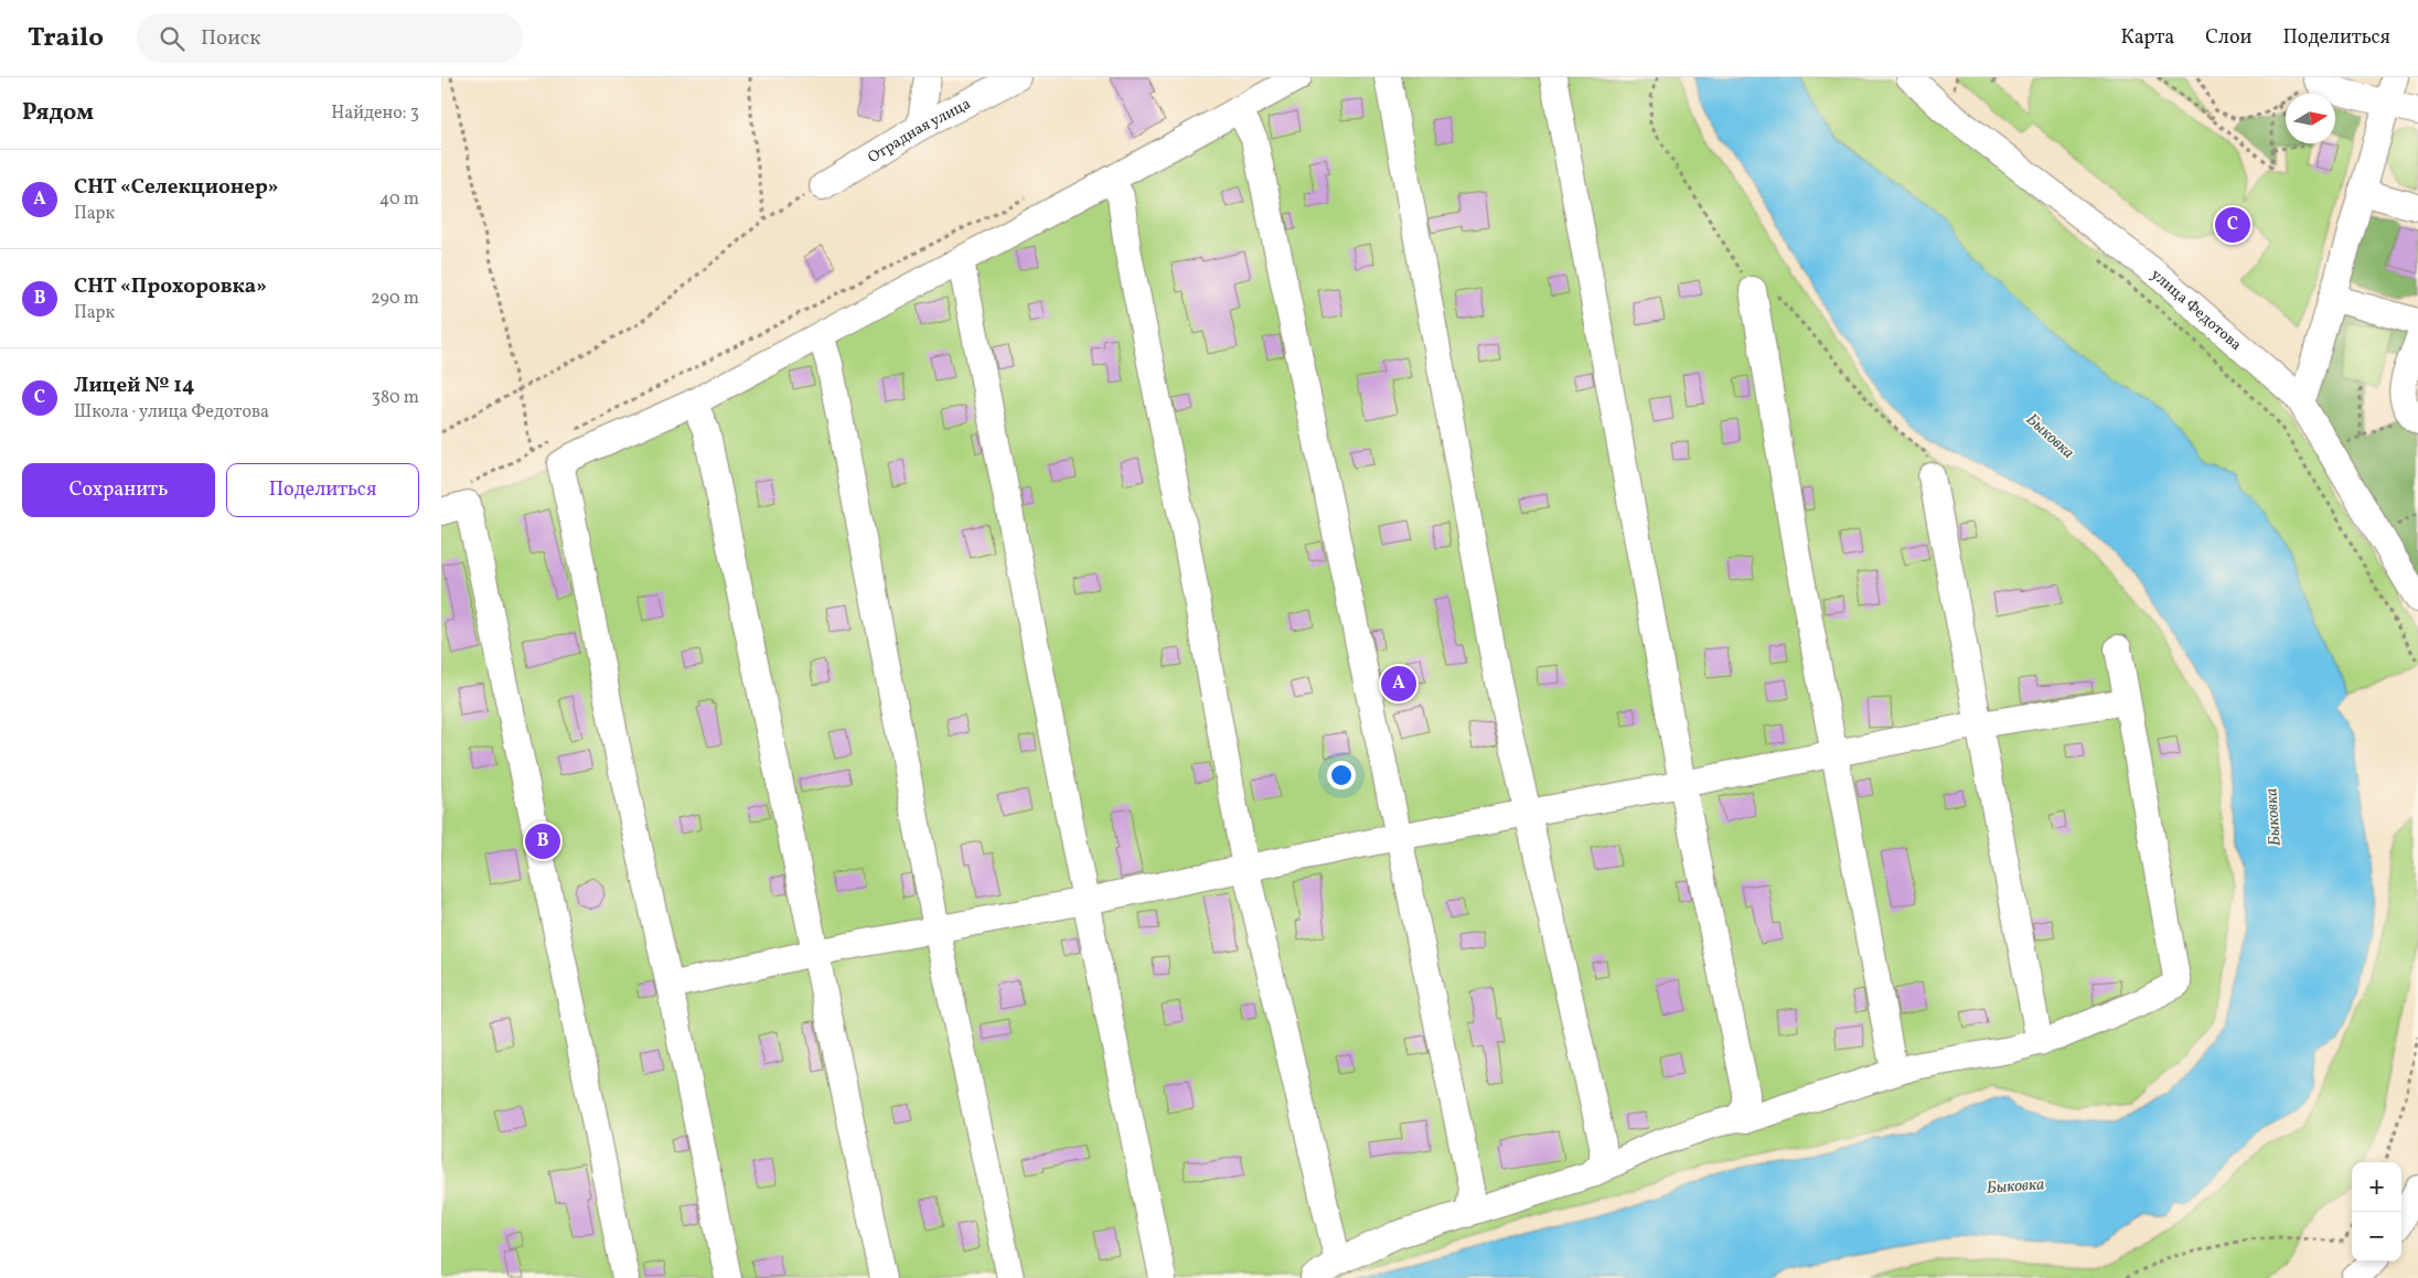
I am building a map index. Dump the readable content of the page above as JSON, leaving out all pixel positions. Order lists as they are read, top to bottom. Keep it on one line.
{"streets":{"street":["Отрадная улица","улица Федотова"]},"water":["Быковка"],"north":"right","page":{"header":"Trailo","search":"Поиск","nav":["Карта","Слои","Поделиться"],"heading":["Рядом","Найдено: 3"],"list":[{"mark":"A","name":"СНТ «Селекционер»","note":"Парк","value":"40 m"},{"mark":"B","name":"СНТ «Прохоровка»","note":"Парк","value":"290 m"},{"mark":"C","name":"Лицей № 14","note":"Школа · улица Федотова","value":"380 m"}],"pins":["C","A","B"],"buttons":["Сохранить","Поделиться"],"map_buttons":["+","−"]}}
